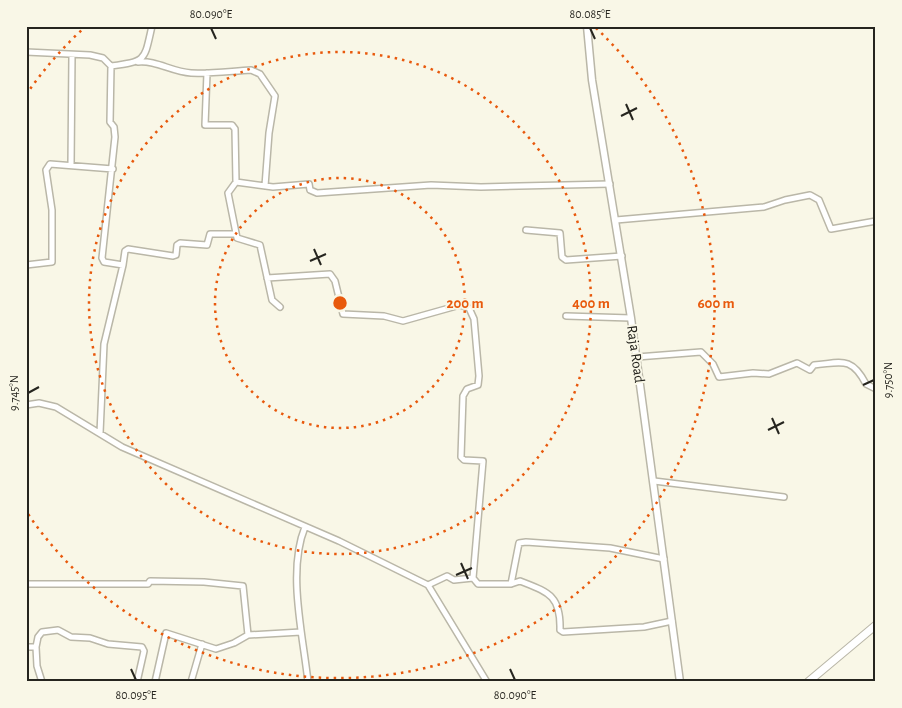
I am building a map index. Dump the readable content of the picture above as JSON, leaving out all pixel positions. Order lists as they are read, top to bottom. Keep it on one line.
{"streets":{"street":["Raja Road"]},"coordinates":["80.090°E","80.085°E","9.750°N","9.745°N","80.095°E"],"rings":["200 m","400 m","600 m"]}
